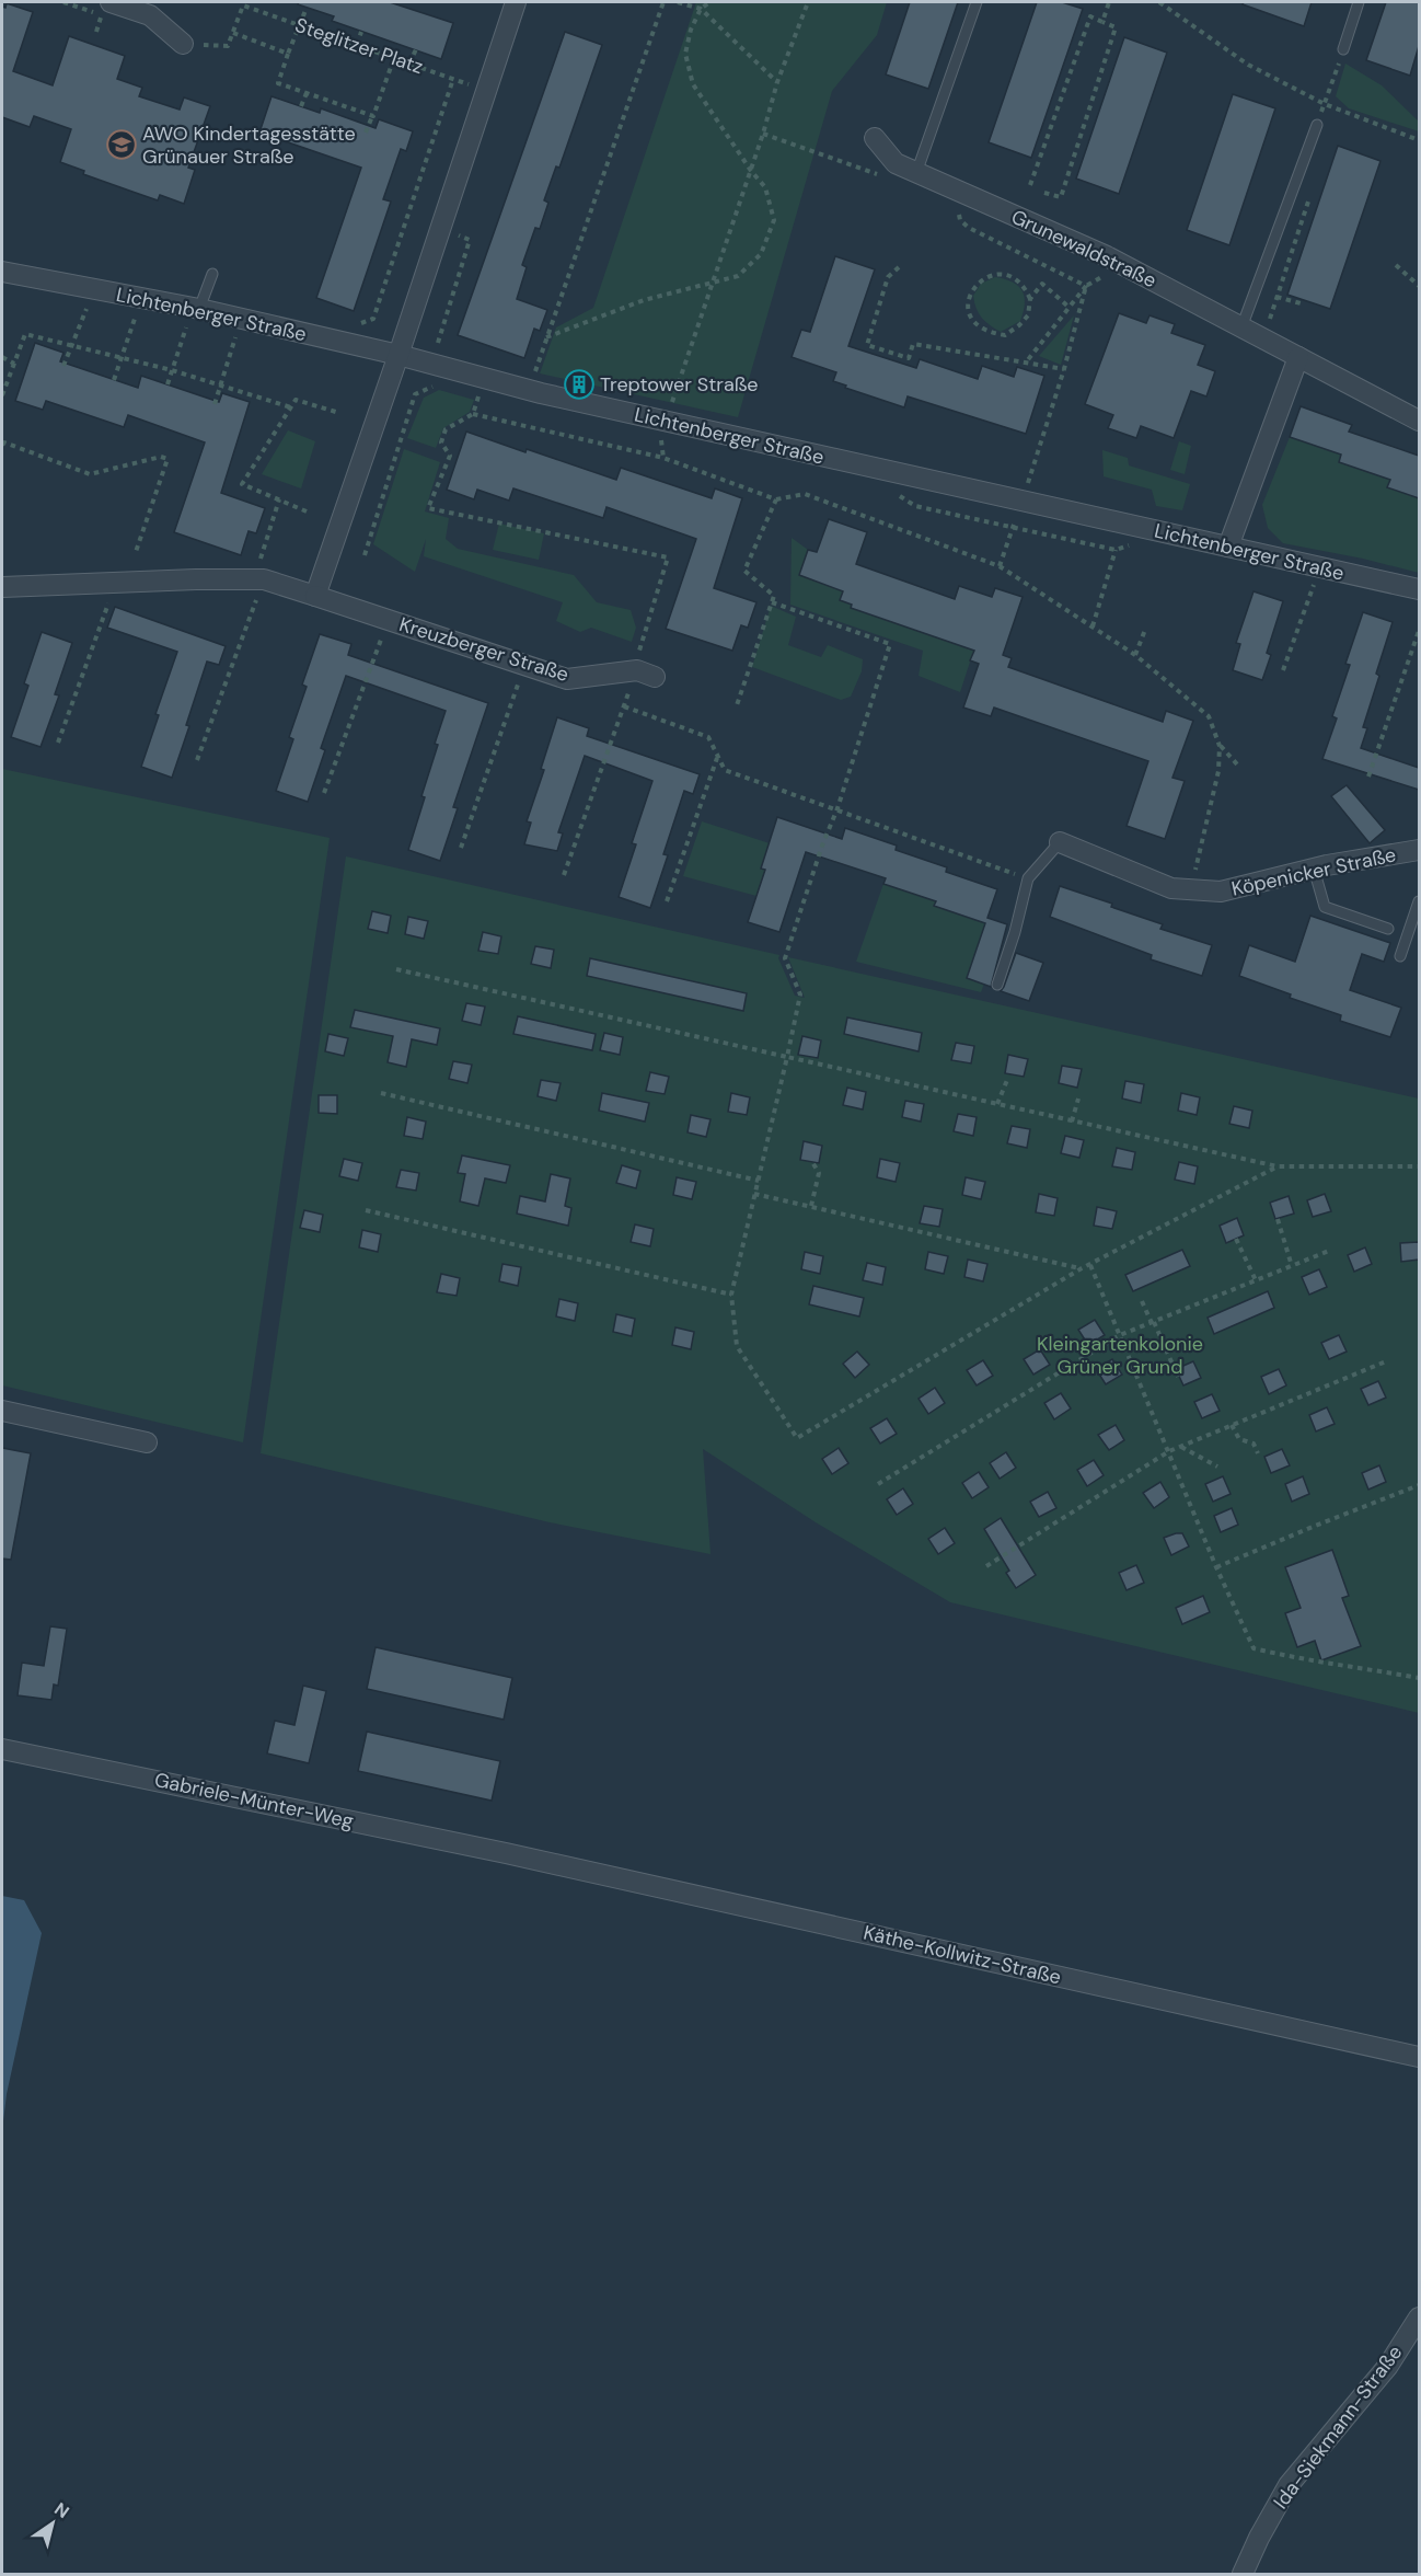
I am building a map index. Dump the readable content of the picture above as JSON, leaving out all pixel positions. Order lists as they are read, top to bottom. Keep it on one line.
{"streets":{"street":["Grunewaldstraße","Lichtenberger Straße","Kreuzberger Straße","Köpenicker Straße","Gabriele-Münter-Weg","Käthe-Kollwitz-Straße","Ida-Siekmann-Straße"],"path":["Steglitzer Platz"]},"crossings":[["Gabriele-Münter-Weg","Käthe-Kollwitz-Straße"]],"parks":["Kleingartenkolonie Grüner Grund"],"places":{"school or university":["AWO Kindertagesstätte Grünauer Straße"],"building":["Treptower Straße"]},"north":"top right"}
